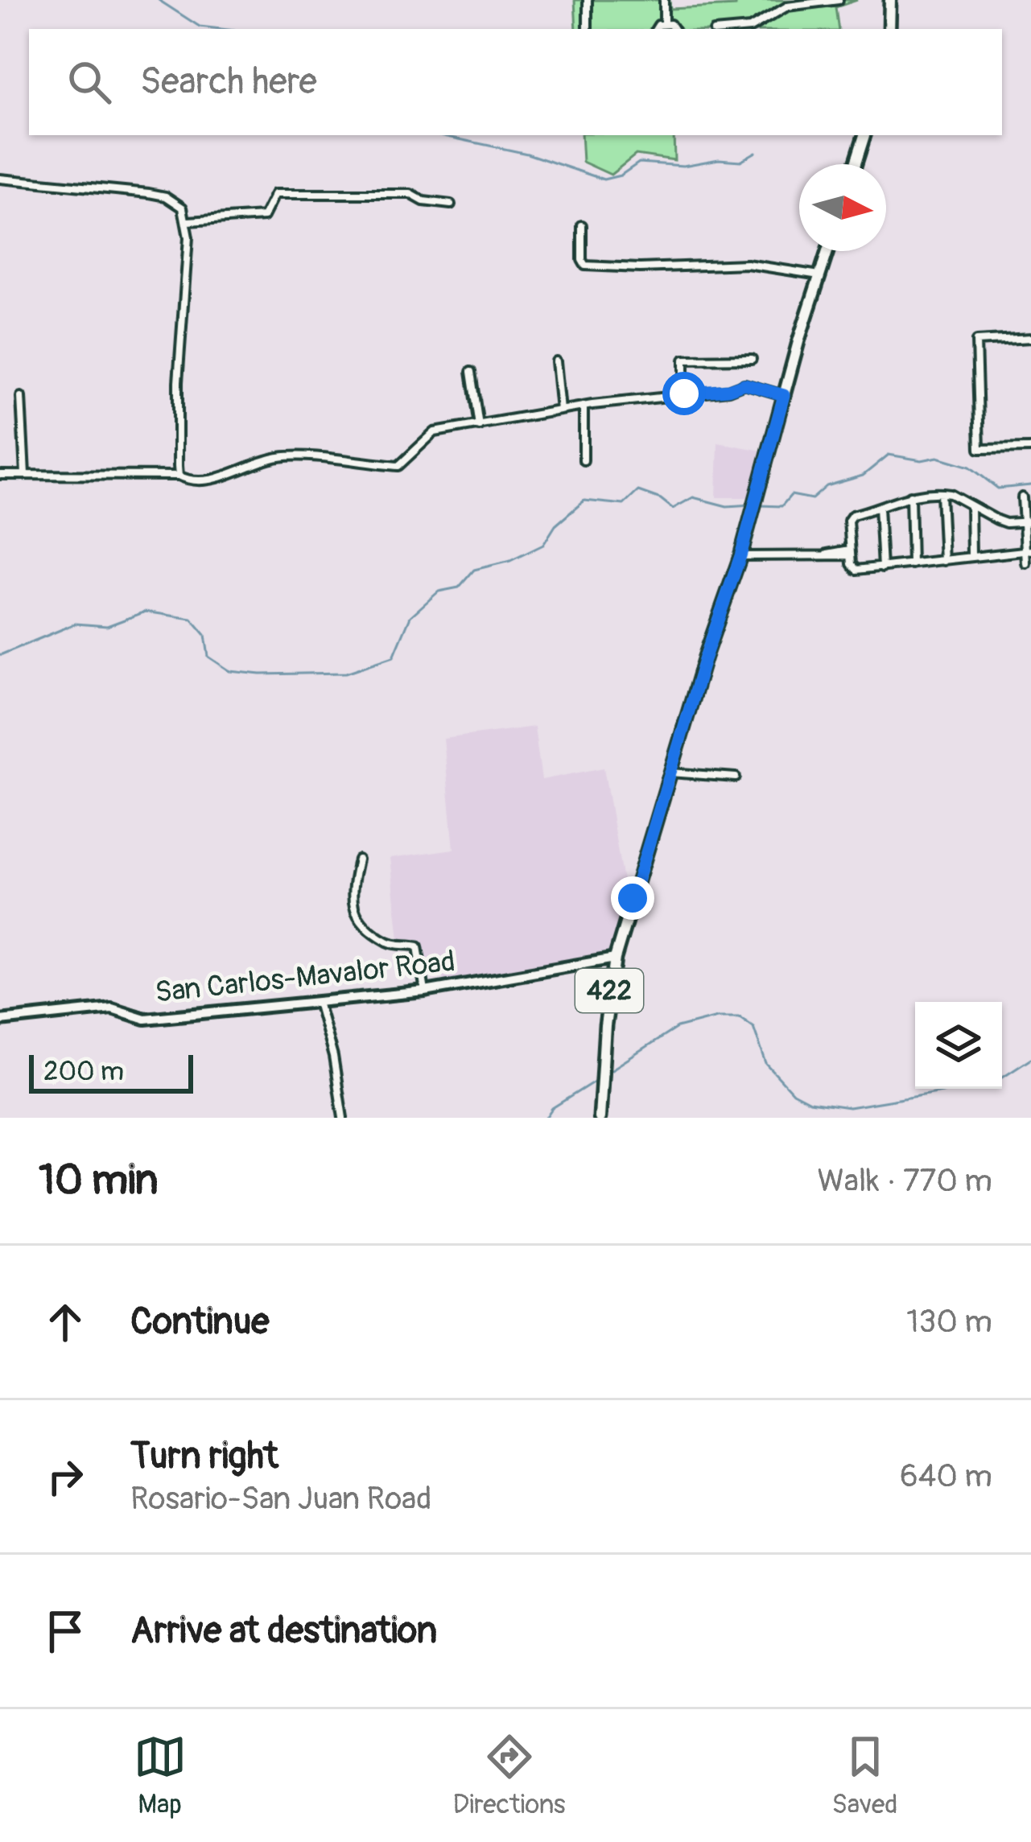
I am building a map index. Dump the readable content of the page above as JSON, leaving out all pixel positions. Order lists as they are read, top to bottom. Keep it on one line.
{"streets":{"main road":["422"],"street":["San Carlos-Mavalor Road"]},"crossings":[["San Carlos-Mavalor Road","422"]],"scale_bar":"200 m","north":"right","page":{"search":"Search here","scale":"200 m","heading":["10 min","Walk · 770 m"],"list":[["Continue","130 m"],["Turn right","Rosario-San Juan Road","640 m"],"Arrive at destination"],"nav":["Map","Directions","Saved"]}}
